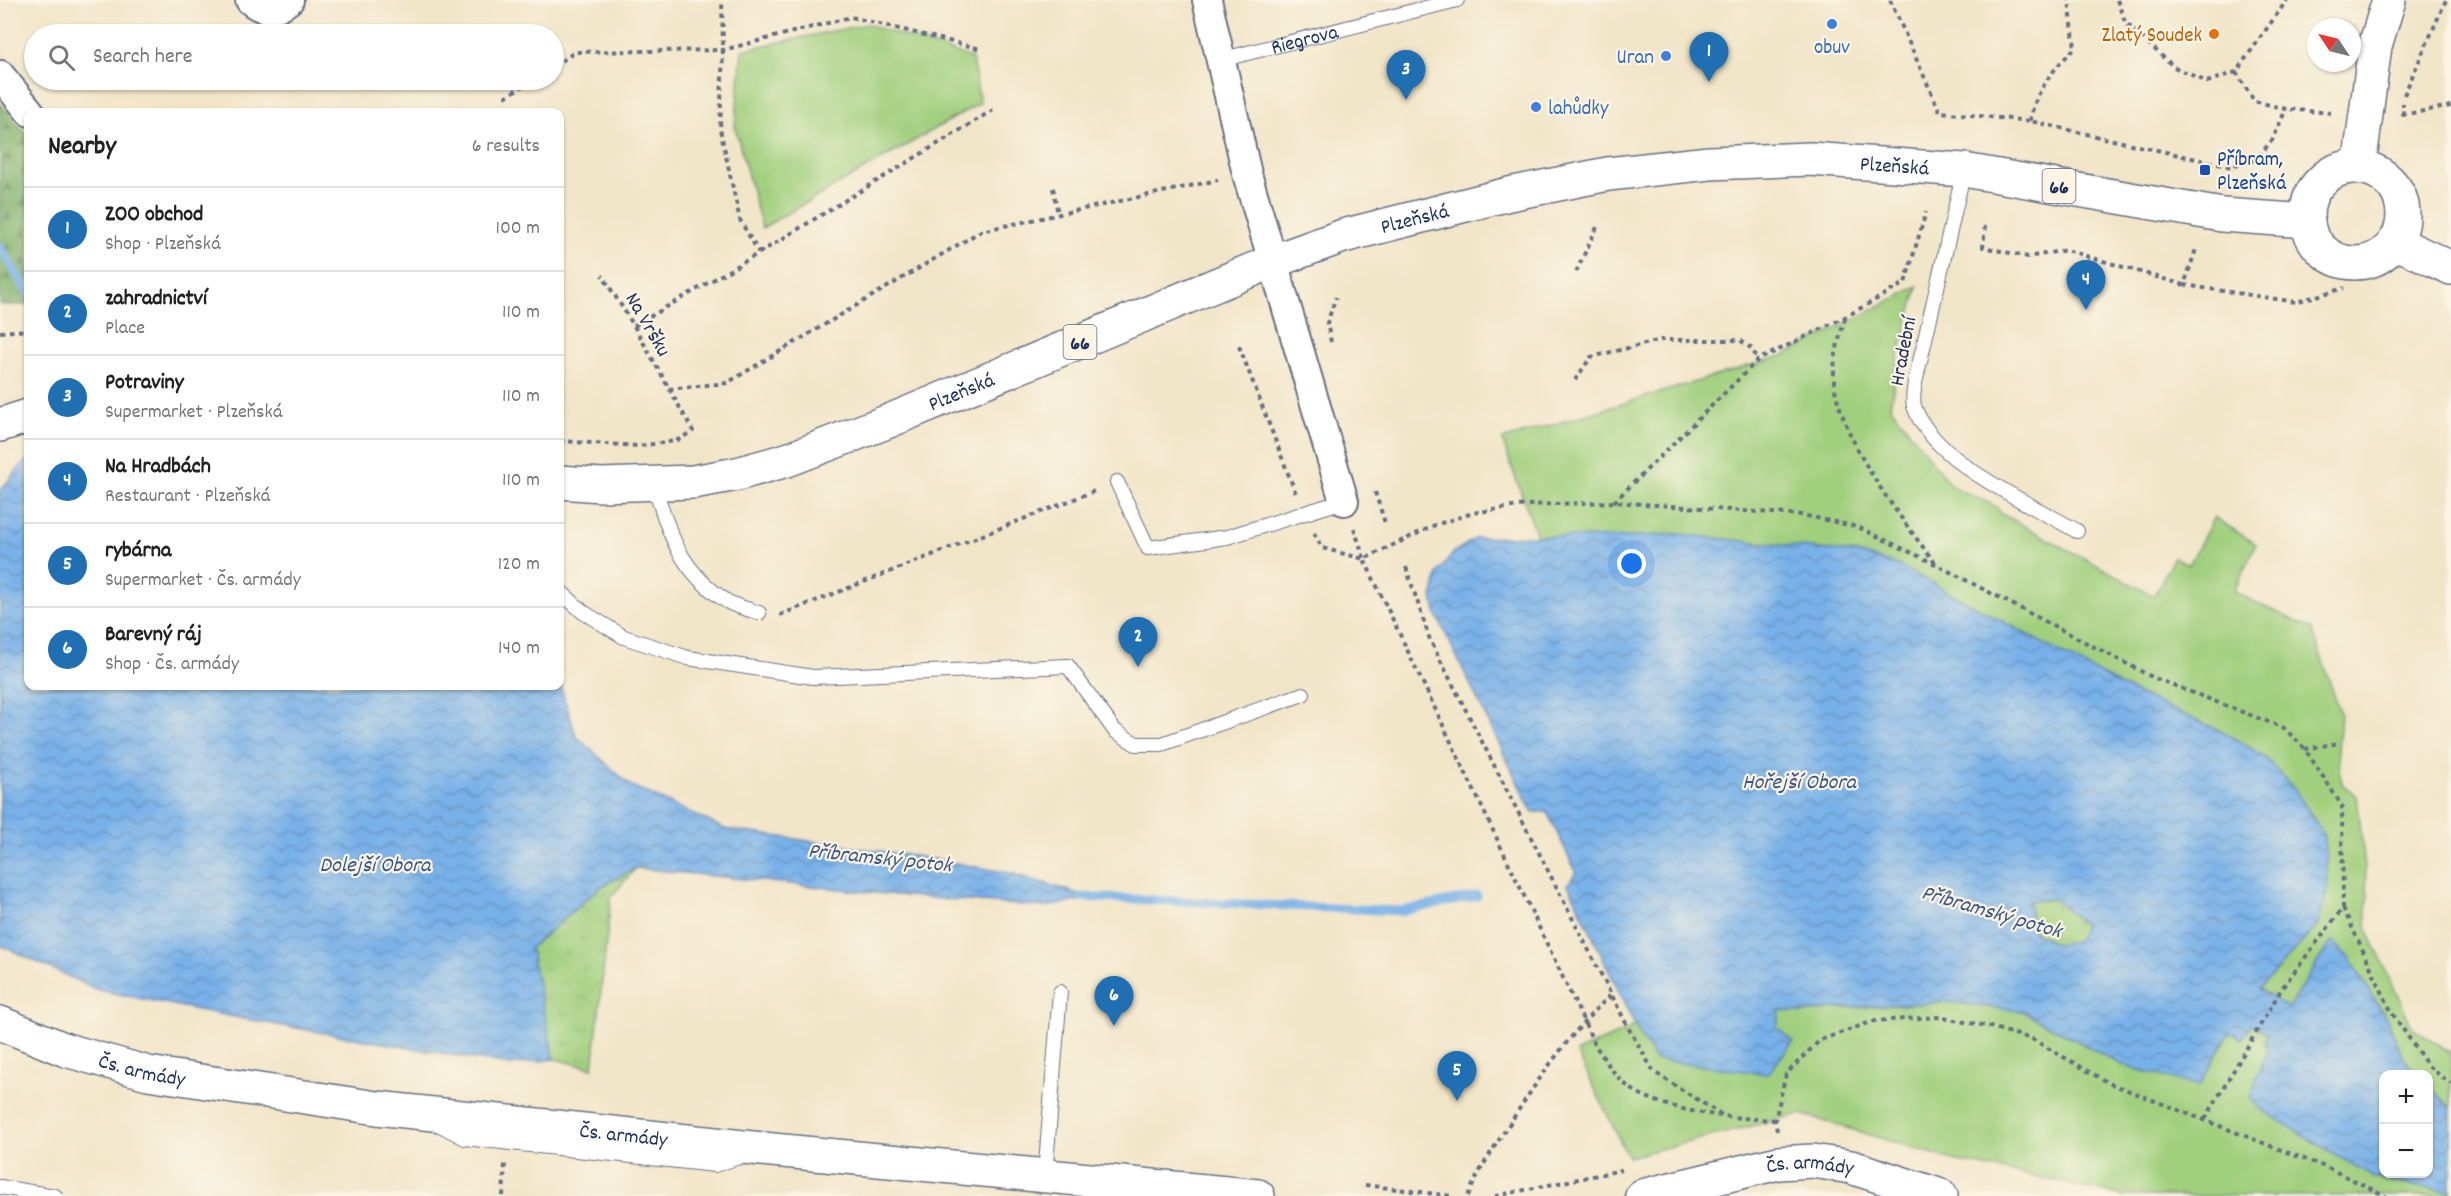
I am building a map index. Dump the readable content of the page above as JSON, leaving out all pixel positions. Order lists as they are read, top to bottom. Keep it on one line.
{"streets":{"main road":["Plzeňská","66","Čs. armády"],"lane":["Riegrova","Hradební"],"path":["Na Vršku"]},"crossings":[["Plzeňská","Hradební"]],"water":["Hořejší Obora","Příbramský potok","Dolejší Obora"],"places":{"other":["obuv","Zlatý Soudek","Uran","lahůdky"],"transit":["Příbram, Plzeňská"]},"north":"top left","page":{"search":"Search here","pins":["1","3","4","2","6","5"],"heading":["Nearby","6 results"],"list":[{"mark":"1","name":"ZOO obchod","note":"Shop · Plzeňská","value":"100 m"},{"mark":"2","name":"zahradnictví","note":"Place","value":"110 m"},{"mark":"3","name":"Potraviny","note":"Supermarket · Plzeňská","value":"110 m"},{"mark":"4","name":"Na Hradbách","note":"Restaurant · Plzeňská","value":"110 m"},{"mark":"5","name":"rybárna","note":"Supermarket · Čs. armády","value":"120 m"},{"mark":"6","name":"Barevný ráj","note":"Shop · Čs. armády","value":"140 m"}],"map_buttons":["+","−"]}}
